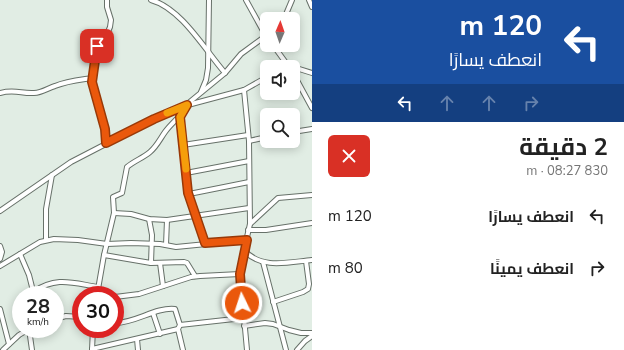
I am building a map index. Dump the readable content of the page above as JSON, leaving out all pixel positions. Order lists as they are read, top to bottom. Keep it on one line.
{"north":"top","page":{"turn":["120 m","انعطف يسارًا"],"heading":["2 دقيقة","830 m · 08:27"],"list":[{"name":"انعطف يسارًا","value":"120 m"},{"name":"انعطف يمينًا","value":"80 m"}],"speed":"28 km/h","limit":"30"}}
